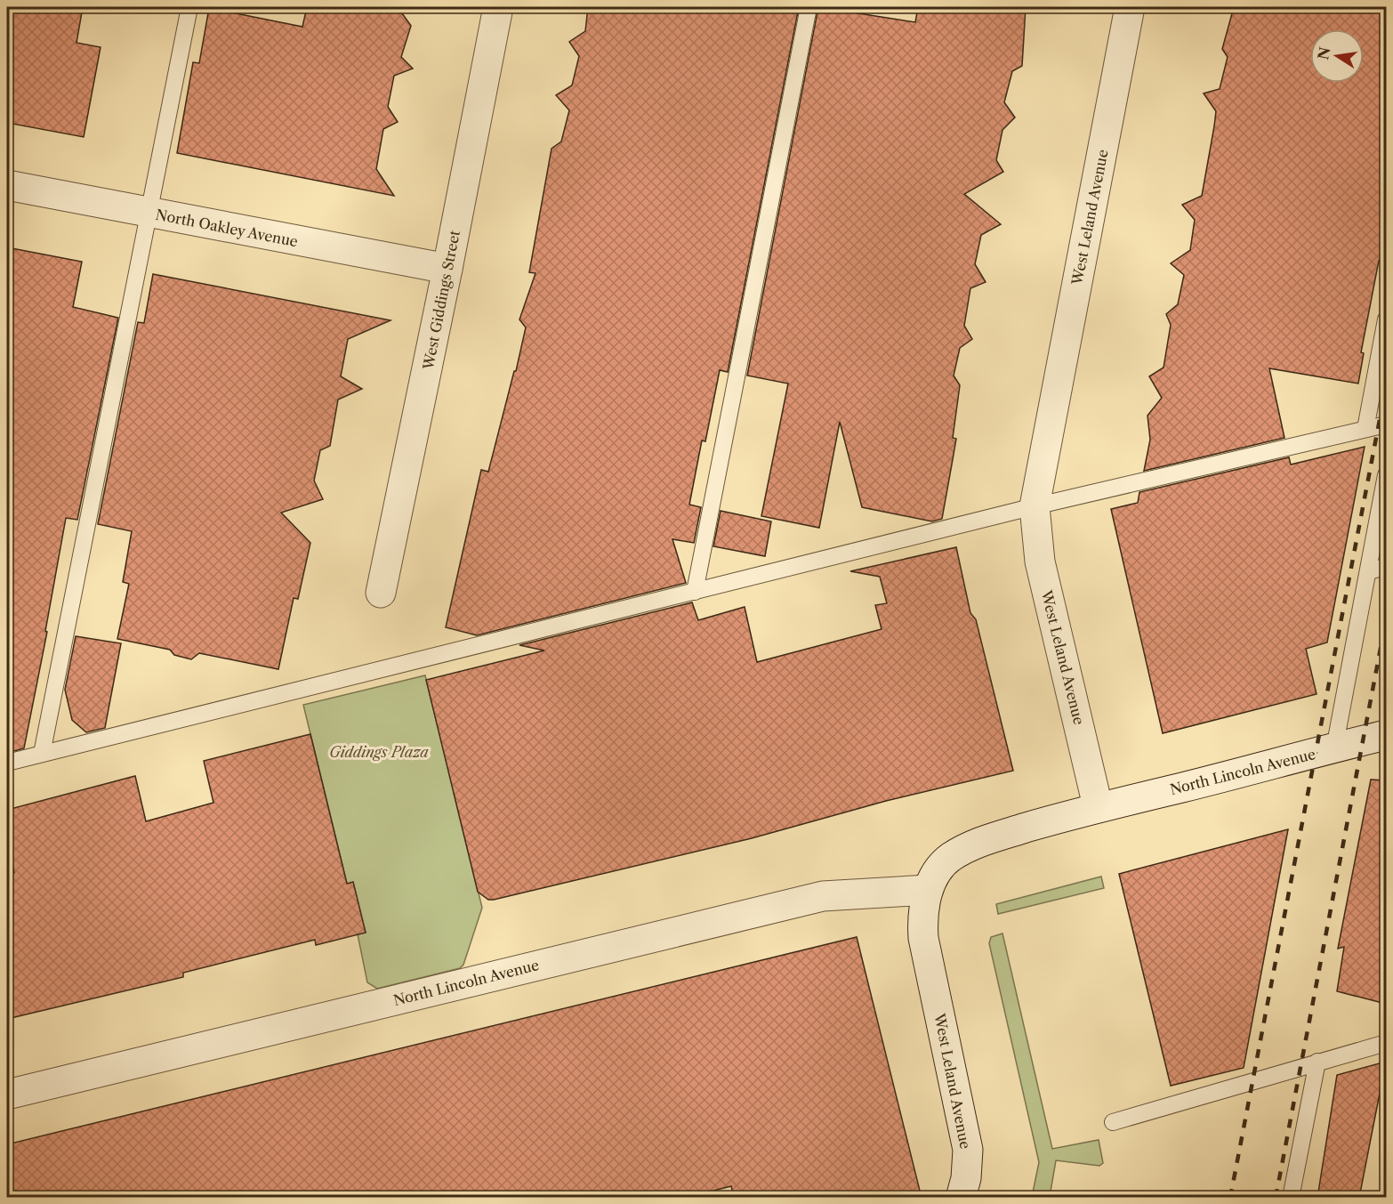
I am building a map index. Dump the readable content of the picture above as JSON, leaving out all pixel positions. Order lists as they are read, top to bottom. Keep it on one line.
{"streets":{"street":["West Leland Avenue","North Oakley Avenue","West Giddings Street","North Lincoln Avenue"]},"crossings":[["West Leland Avenue","North Lincoln Avenue"],["North Oakley Avenue","West Giddings Street"]],"parks":["Giddings Plaza"],"north":"left"}
